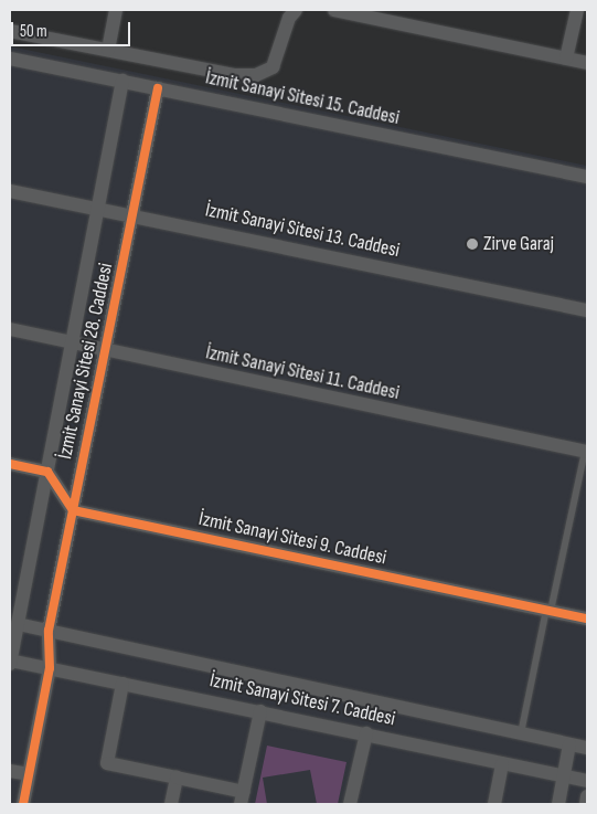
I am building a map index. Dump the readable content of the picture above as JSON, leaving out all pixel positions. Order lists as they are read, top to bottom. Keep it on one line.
{"streets":{"street":["İzmit Sanayi Sitesi 15. Caddesi","İzmit Sanayi Sitesi 13. Caddesi","İzmit Sanayi Sitesi 28. Caddesi","İzmit Sanayi Sitesi 11. Caddesi","İzmit Sanayi Sitesi 9. Caddesi","İzmit Sanayi Sitesi 7. Caddesi"]},"crossings":[["İzmit Sanayi Sitesi 15. Caddesi","İzmit Sanayi Sitesi 28. Caddesi"],["İzmit Sanayi Sitesi 13. Caddesi","İzmit Sanayi Sitesi 28. Caddesi"],["İzmit Sanayi Sitesi 28. Caddesi","İzmit Sanayi Sitesi 11. Caddesi"],["İzmit Sanayi Sitesi 28. Caddesi","İzmit Sanayi Sitesi 9. Caddesi"],["İzmit Sanayi Sitesi 28. Caddesi","İzmit Sanayi Sitesi 7. Caddesi"]],"places":["Zirve Garaj"],"scale_bar":"50 m"}
